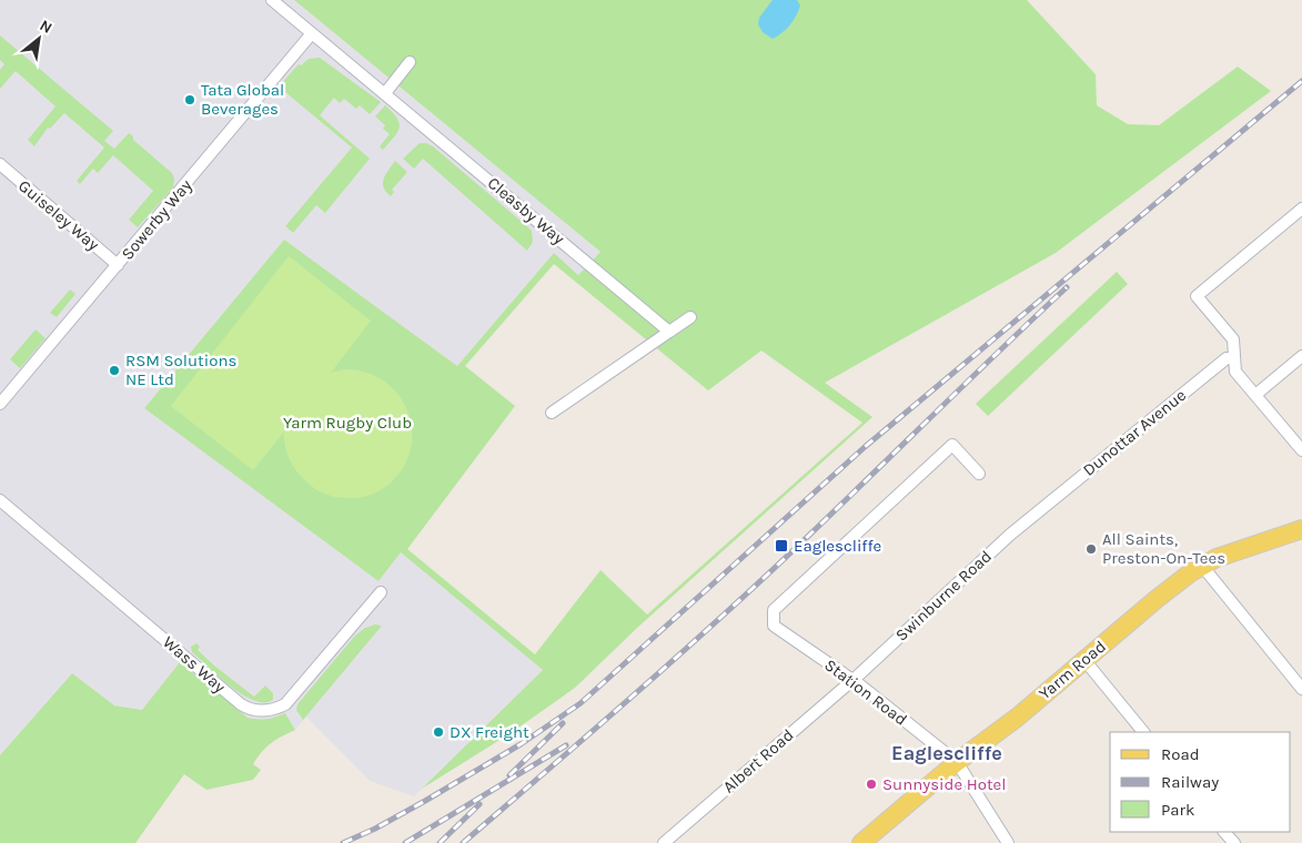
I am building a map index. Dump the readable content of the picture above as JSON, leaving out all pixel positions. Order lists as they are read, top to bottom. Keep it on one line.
{"streets":{"main road":["Yarm Road"],"street":["Cleasby Way","Guiseley Way","Sowerby Way","Dunottar Avenue","Swinburne Road","Wass Way","Station Road","Albert Road"]},"crossings":[["Cleasby Way","Sowerby Way"],["Guiseley Way","Sowerby Way"],["Dunottar Avenue","Swinburne Road"],["Swinburne Road","Station Road"],["Swinburne Road","Albert Road"],["Yarm Road","Station Road"],["Station Road","Albert Road"]],"districts":["Eaglescliffe"],"parks":["Yarm Rugby Club"],"places":{"other":["Tata Global Beverages","RSM Solutions NE Ltd","All Saints, Preston-On-Tees","DX Freight","Sunnyside Hotel"],"transit":["Eaglescliffe"]},"legend":["Road","Railway","Park"],"north":"top right"}
